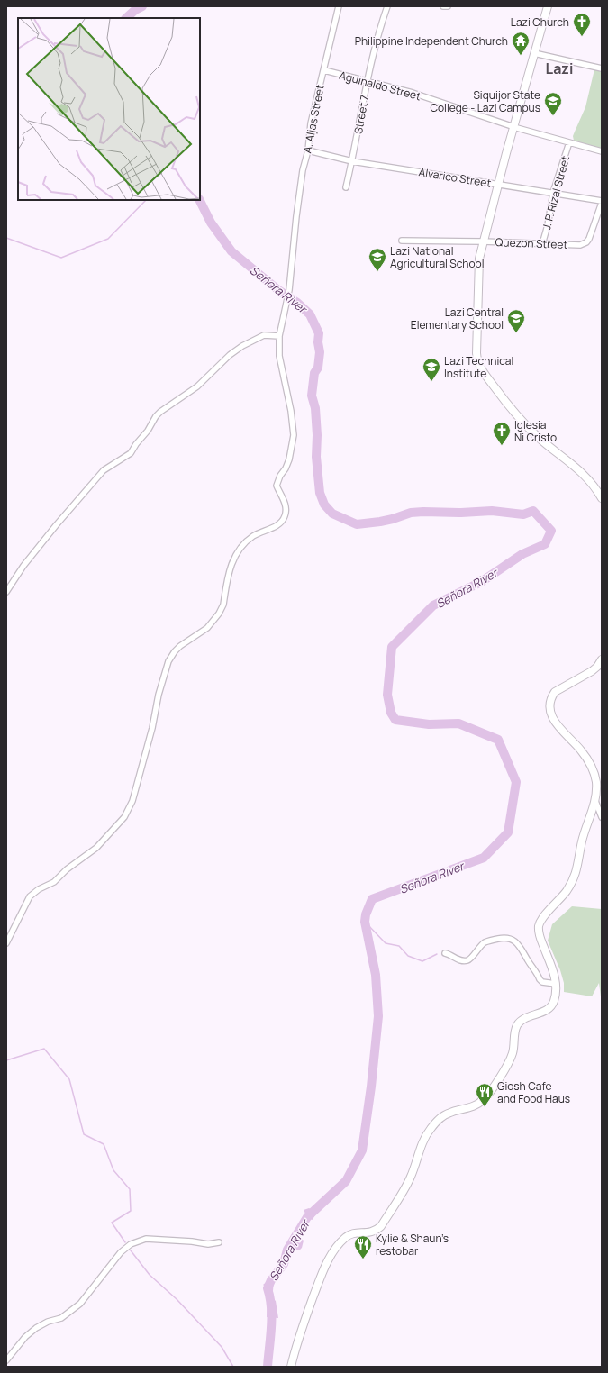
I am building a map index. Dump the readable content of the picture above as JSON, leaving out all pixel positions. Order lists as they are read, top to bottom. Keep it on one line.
{"streets":{"street":["Aguinaldo Street","Street 7","A. Aljas Street","Alvarico Street","J. P. Rizal Street","Quezon Street"]},"crossings":[["Aguinaldo Street","Street 7"],["Aguinaldo Street","A. Aljas Street"],["Aguinaldo Street","J. P. Rizal Street"],["Street 7","Alvarico Street"],["A. Aljas Street","Alvarico Street"],["Alvarico Street","J. P. Rizal Street"],["Alvarico Street","Quezon Street"],["J. P. Rizal Street","Quezon Street"]],"districts":["Lazi"],"water":["Señora River"],"places":{"church":["Lazi Church","Iglesia Ni Cristo"],"temple":["Philippine Independent Church"],"school or university":["Siquijor State College - Lazi Campus","Lazi National Agricultural School","Lazi Central Elementary School","Lazi Technical Institute"],"restaurant":["Giosh Cafe and Food Haus","Kylie & Shaun’s restobar"]}}
